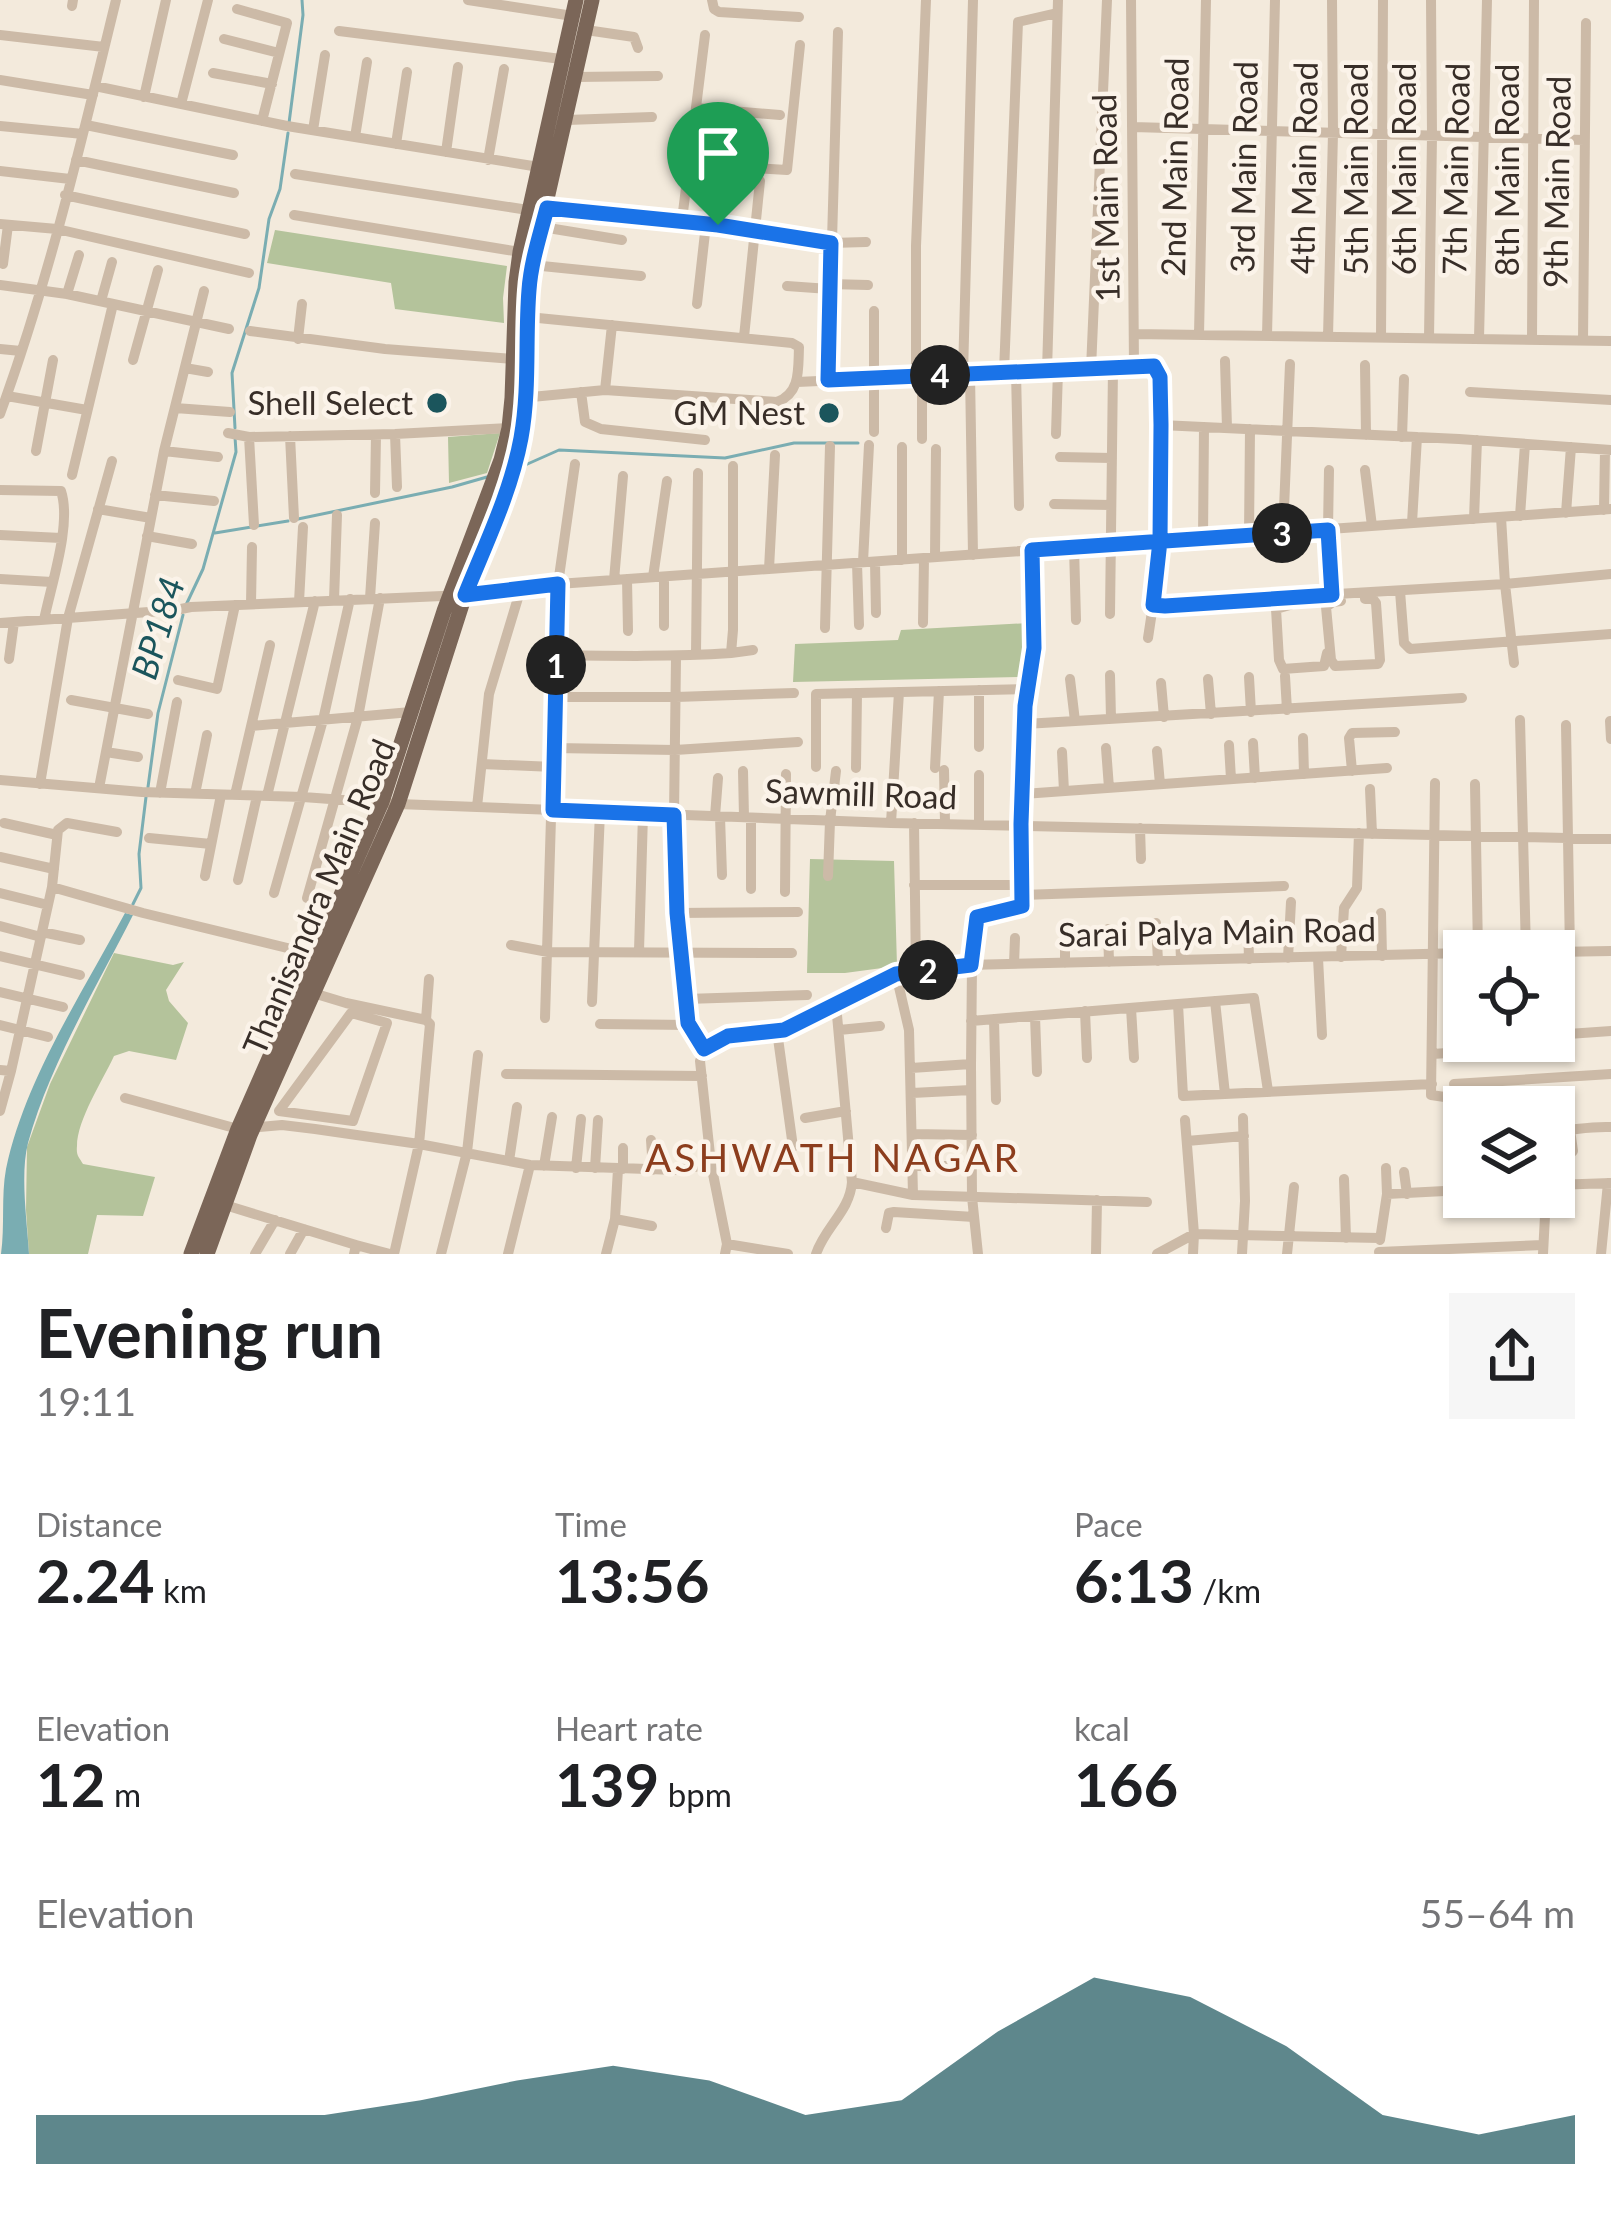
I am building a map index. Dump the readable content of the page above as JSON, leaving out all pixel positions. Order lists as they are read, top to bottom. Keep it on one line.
{"streets":{"main road":["Thanisandra Main Road"],"street":["2nd Main Road","3rd Main Road","4th Main Road","5th Main Road","6th Main Road","7th Main Road","8th Main Road","9th Main Road","1st Main Road","Sawmill Road","Sarai Palya Main Road"]},"crossings":[["Sawmill Road","Thanisandra Main Road"]],"districts":["ASHWATH NAGAR"],"water":["BP184"],"places":["Shell Select","GM Nest"],"page":{"pins":["4","3","1","2"],"heading":["Evening run","19:11"],"stats":[["Distance","2.24 km"],["Time","13:56"],["Pace","6:13 /km"],["Elevation","12 m"],["Heart rate","139 bpm"],["kcal","166"]],"chart":["Elevation","55–64 m"]}}
